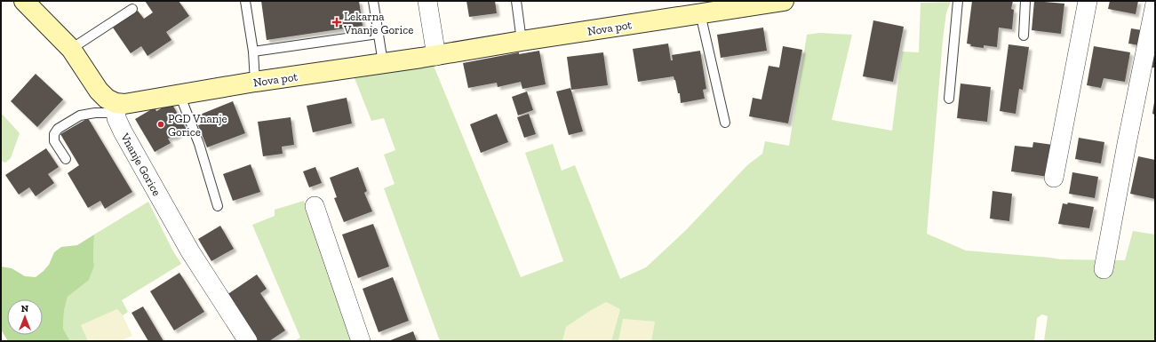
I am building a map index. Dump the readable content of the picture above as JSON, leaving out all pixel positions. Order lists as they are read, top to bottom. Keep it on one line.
{"streets":{"street":["Nova pot","Vnanje Gorice"]},"crossings":[["Nova pot","Vnanje Gorice"]],"places":{"health":["Lekarna Vnanje Gorice"],"other":["PGD Vnanje Gorice"]},"north":"top"}
